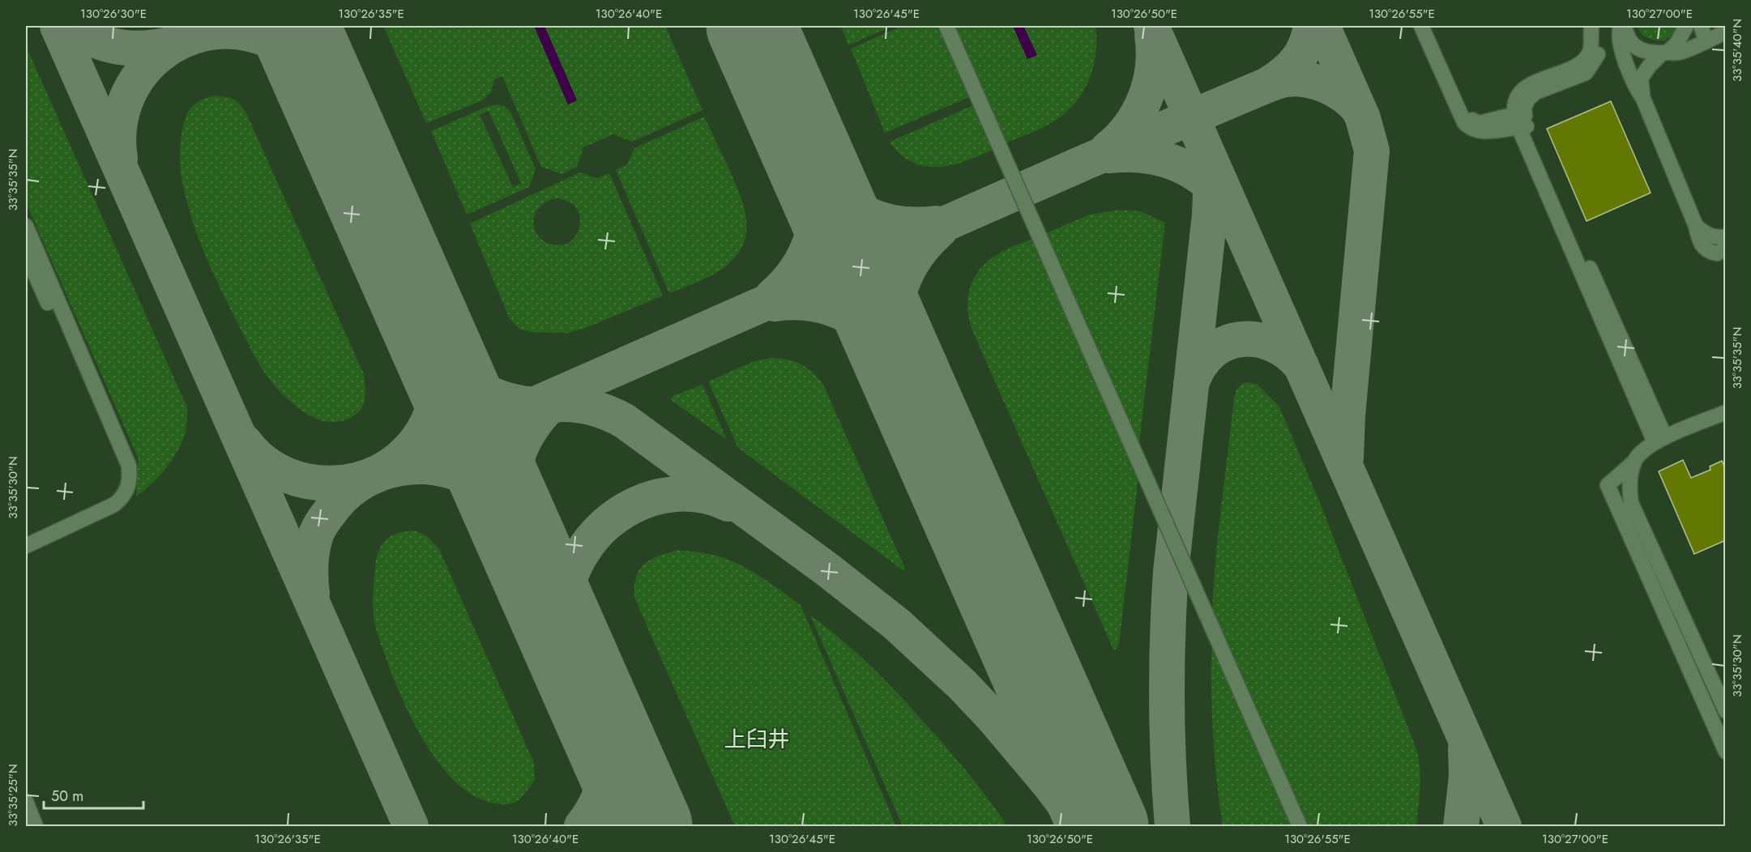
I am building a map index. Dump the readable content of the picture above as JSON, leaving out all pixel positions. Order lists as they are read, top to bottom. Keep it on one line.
{"districts":["上臼井"],"scale_bar":"50 m","coordinates":["130°26'30\"E","130°26'35\"E","130°26'40\"E","130°26'45\"E","130°26'50\"E","130°26'55\"E","130°27'00\"E","33°35'40\"N","33°35'35\"N","33°35'30\"N","33°35'25\"N"]}
